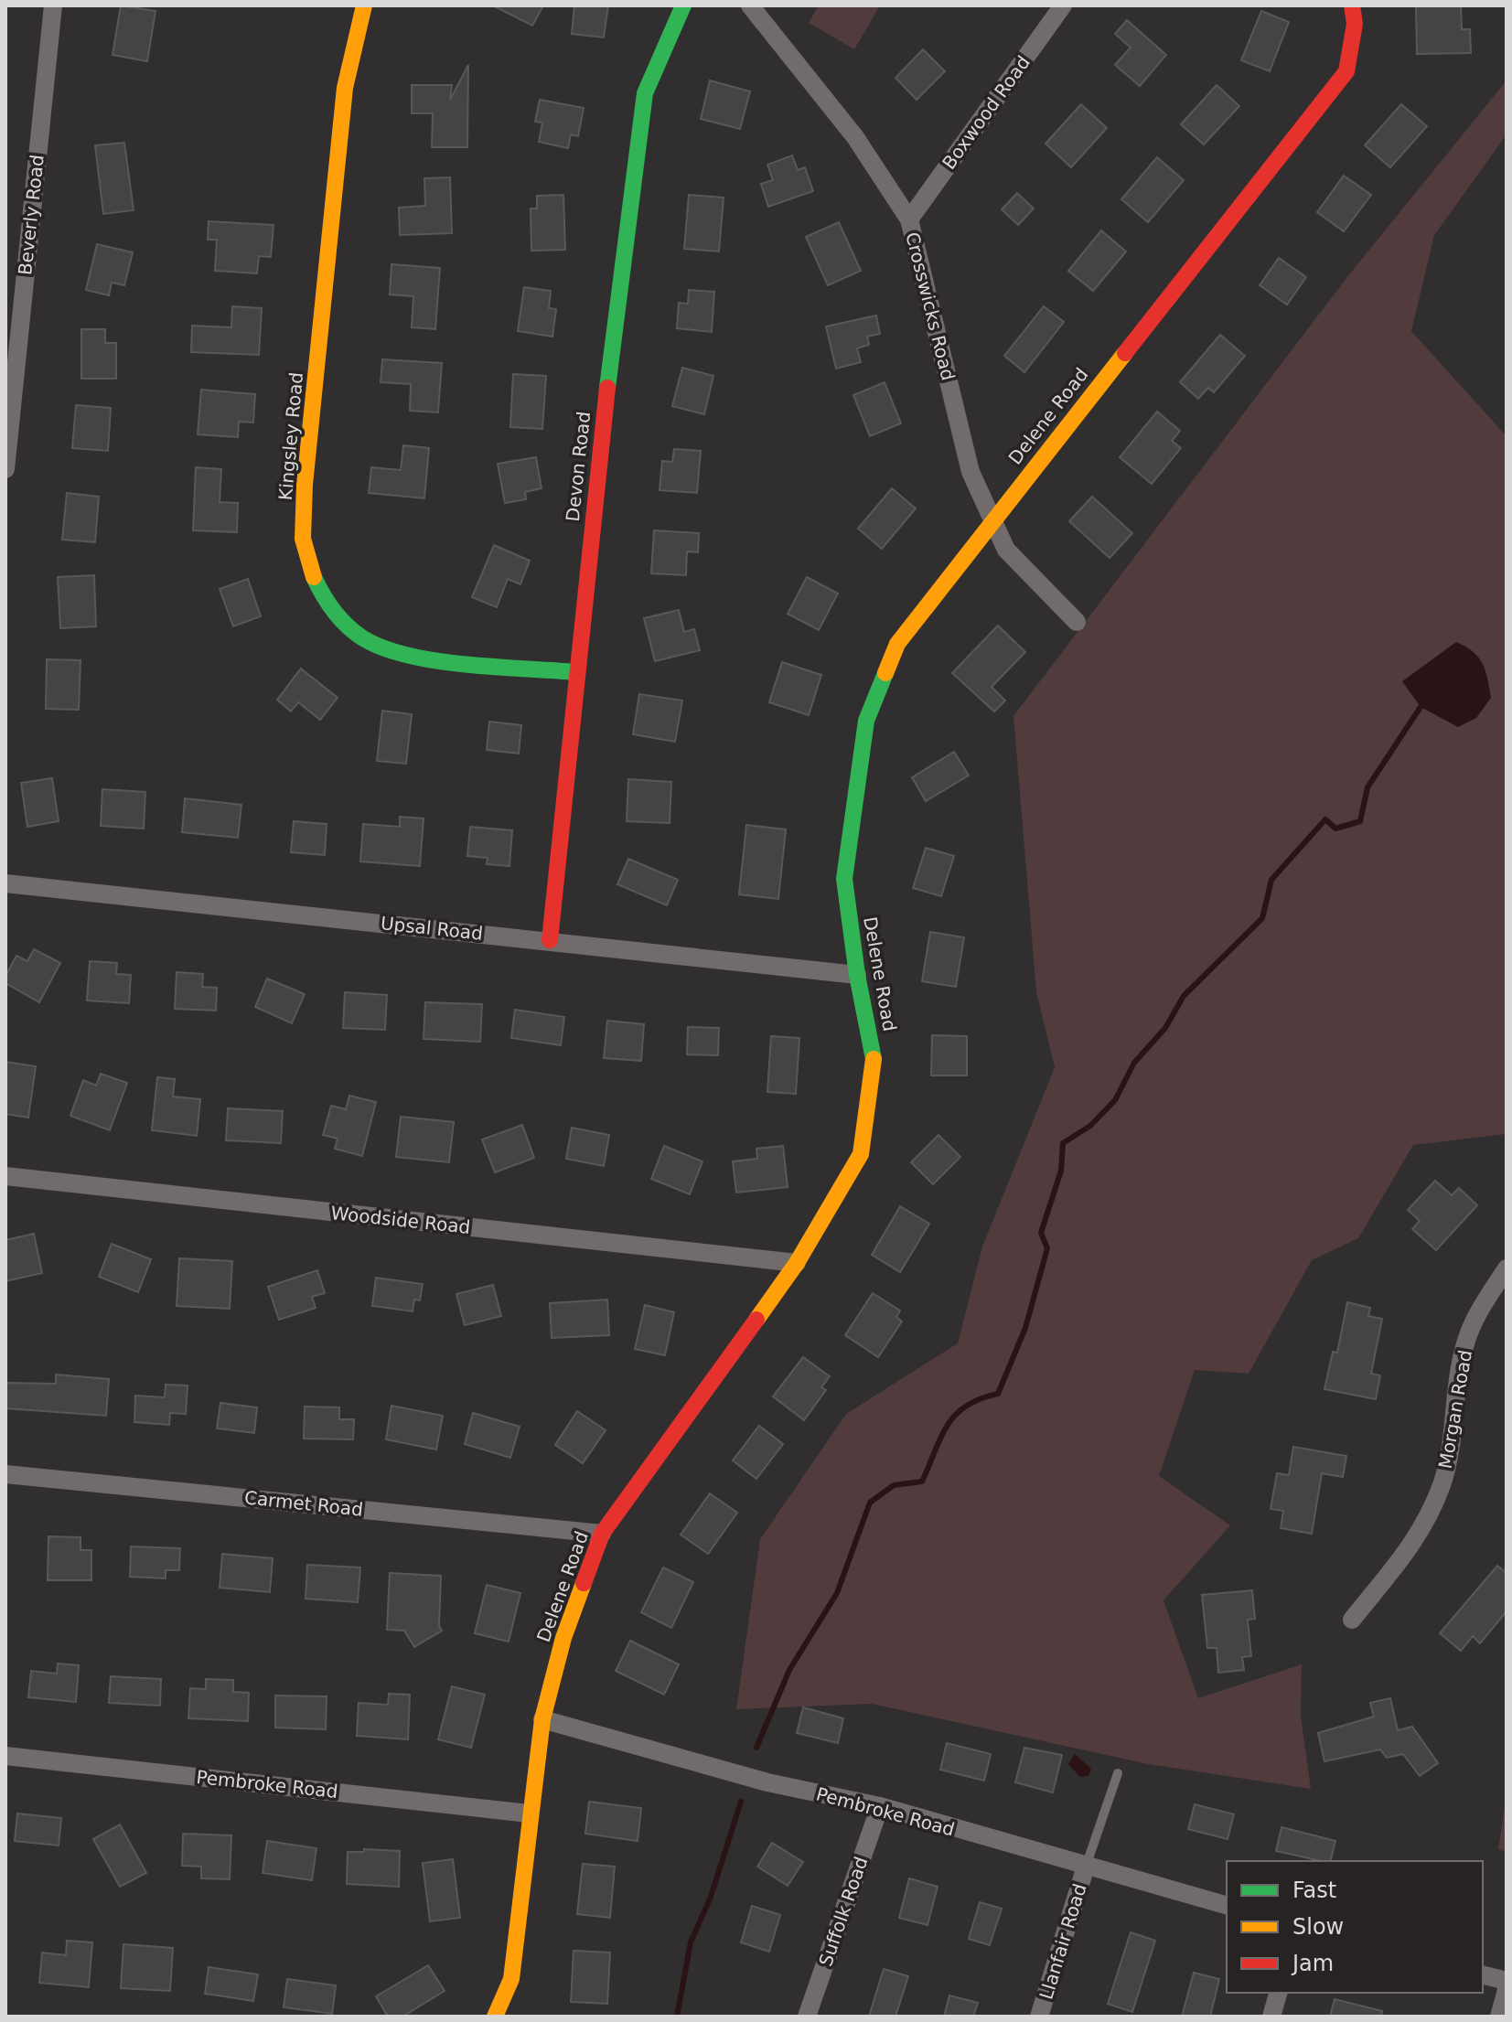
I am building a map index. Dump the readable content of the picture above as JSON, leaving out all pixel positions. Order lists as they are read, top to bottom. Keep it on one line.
{"streets":{"street":["Boxwood Road","Beverly Road","Crosswicks Road","Delene Road","Kingsley Road","Devon Road","Upsal Road","Woodside Road","Morgan Road","Carmet Road","Pembroke Road","Suffolk Road","Llanfair Road"]},"crossings":[["Boxwood Road","Crosswicks Road"],["Crosswicks Road","Delene Road"],["Delene Road","Upsal Road"],["Delene Road","Woodside Road"],["Delene Road","Carmet Road"],["Delene Road","Pembroke Road"],["Kingsley Road","Devon Road"],["Devon Road","Upsal Road"],["Pembroke Road","Suffolk Road"],["Pembroke Road","Llanfair Road"]],"legend":["Fast","Slow","Jam"]}
